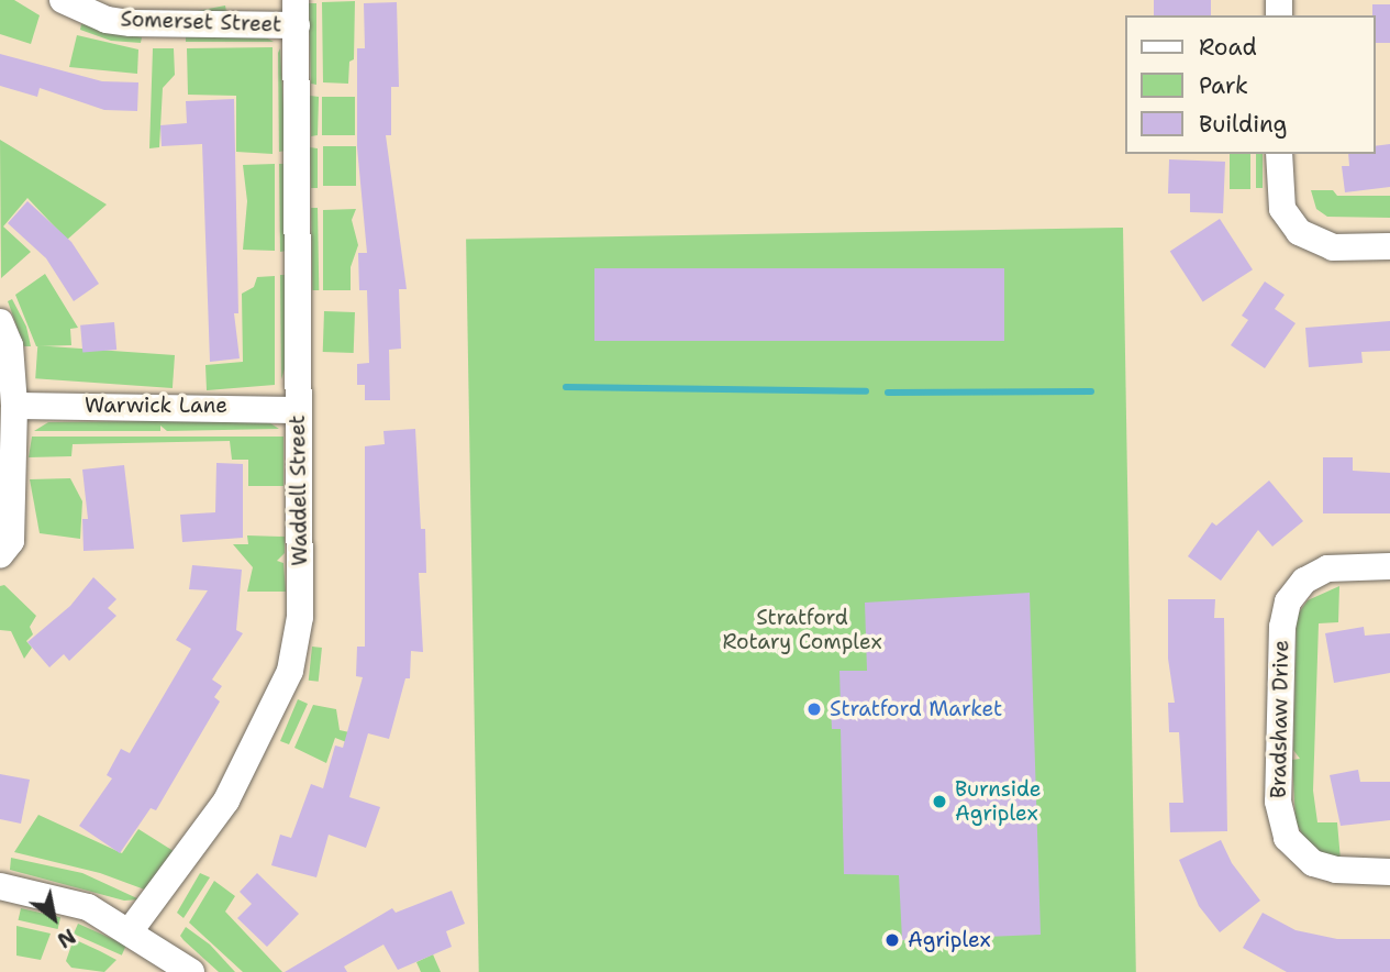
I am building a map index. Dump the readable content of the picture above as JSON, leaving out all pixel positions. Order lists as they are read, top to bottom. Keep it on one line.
{"streets":{"street":["Somerset Street","Warwick Lane","Waddell Street","Bradshaw Drive"]},"crossings":[["Somerset Street","Waddell Street"],["Warwick Lane","Waddell Street"]],"parks":["Stratford Rotary Complex"],"places":["Stratford Market","Burnside Agriplex","Agriplex"],"legend":["Road","Park","Building"],"north":"bottom right"}
